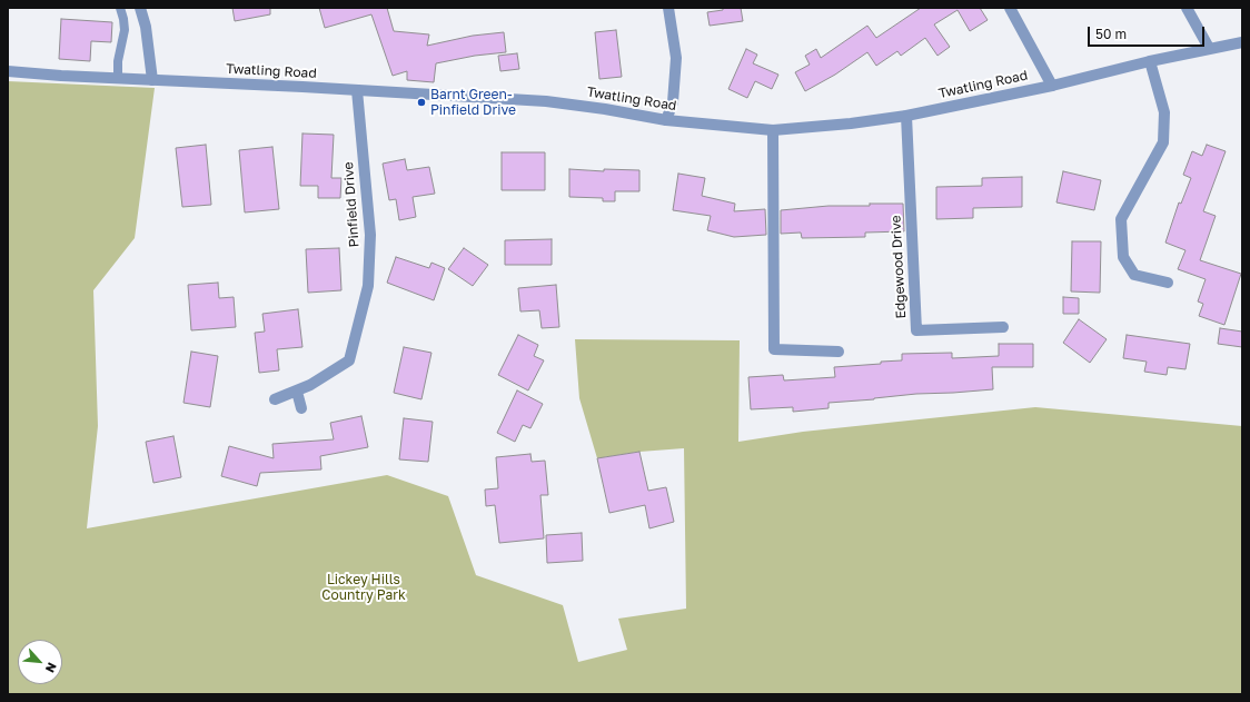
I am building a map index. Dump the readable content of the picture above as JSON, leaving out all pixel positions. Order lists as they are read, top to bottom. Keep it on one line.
{"streets":{"street":["Twatling Road","Pinfield Drive","Edgewood Drive"]},"crossings":[["Twatling Road","Pinfield Drive"],["Twatling Road","Edgewood Drive"]],"parks":["Lickey Hills Country Park"],"places":["Barnt Green- Pinfield Drive"],"scale_bar":"50 m","north":"bottom right"}
